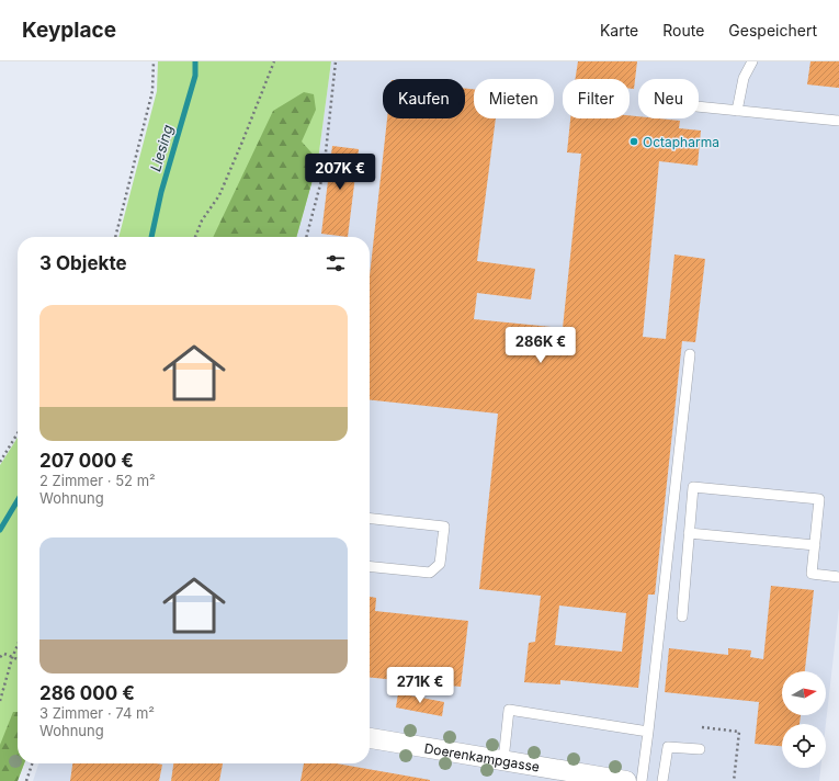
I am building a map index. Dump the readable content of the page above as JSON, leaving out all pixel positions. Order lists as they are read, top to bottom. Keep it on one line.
{"streets":{"street":["Doerenkampgasse"]},"water":["Liesing"],"places":["Octapharma"],"north":"right","page":{"header":"Keyplace","nav":["Karte","Route","Gespeichert"],"chip":["Kaufen","Mieten","Filter","Neu"],"price":["207K €","286K €","271K €"],"heading":"3 Objekte","list":[{"name":"207 000 €","note":"2 Zimmer · 52 m² · Wohnung"},{"name":"286 000 €","note":"3 Zimmer · 74 m² · Wohnung"}]}}
